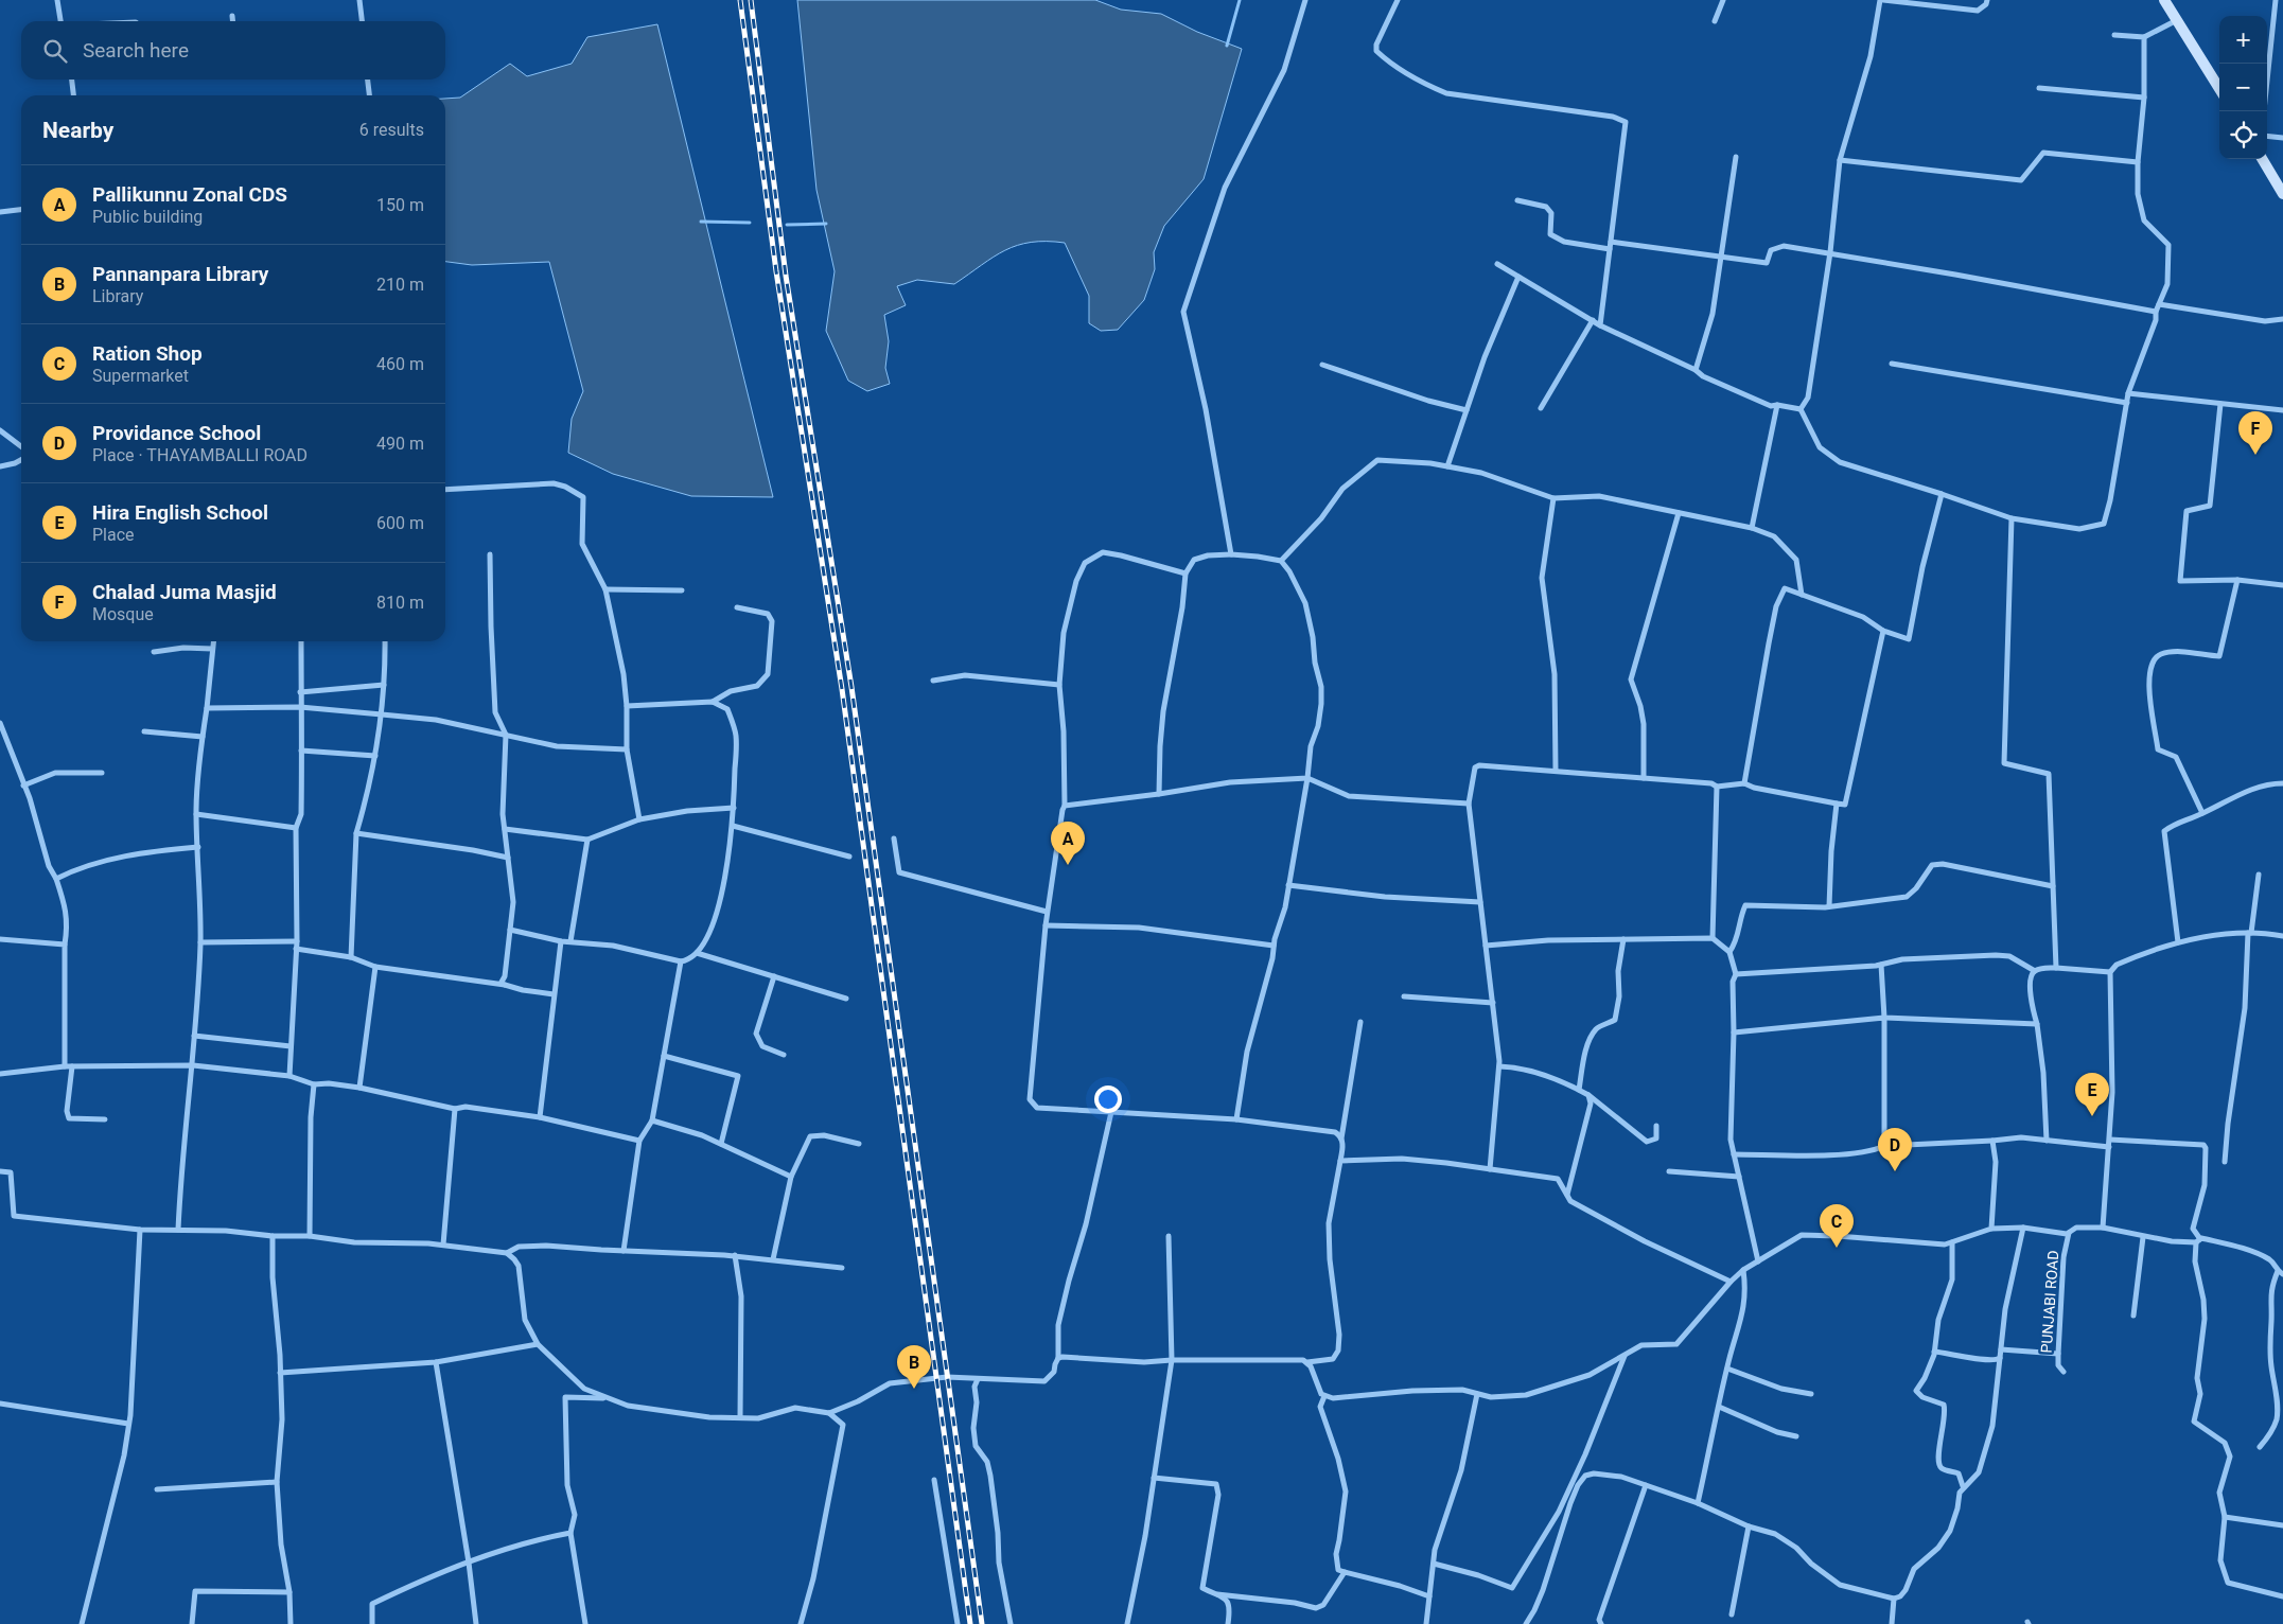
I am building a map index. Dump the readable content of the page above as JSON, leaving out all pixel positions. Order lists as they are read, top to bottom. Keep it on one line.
{"streets":{"street":["PUNJABI ROAD"]},"page":{"map_buttons":["+","−"],"search":"Search here","heading":["Nearby","6 results"],"list":[{"mark":"A","name":"Pallikunnu Zonal CDS","note":"Public building","value":"150 m"},{"mark":"B","name":"Pannanpara Library","note":"Library","value":"210 m"},{"mark":"C","name":"Ration Shop","note":"Supermarket","value":"460 m"},{"mark":"D","name":"Providance School","note":"Place · THAYAMBALLI ROAD","value":"490 m"},{"mark":"E","name":"Hira English School","note":"Place","value":"600 m"},{"mark":"F","name":"Chalad Juma Masjid","note":"Mosque","value":"810 m"}],"pins":["F","A","E","D","C","B"]}}
